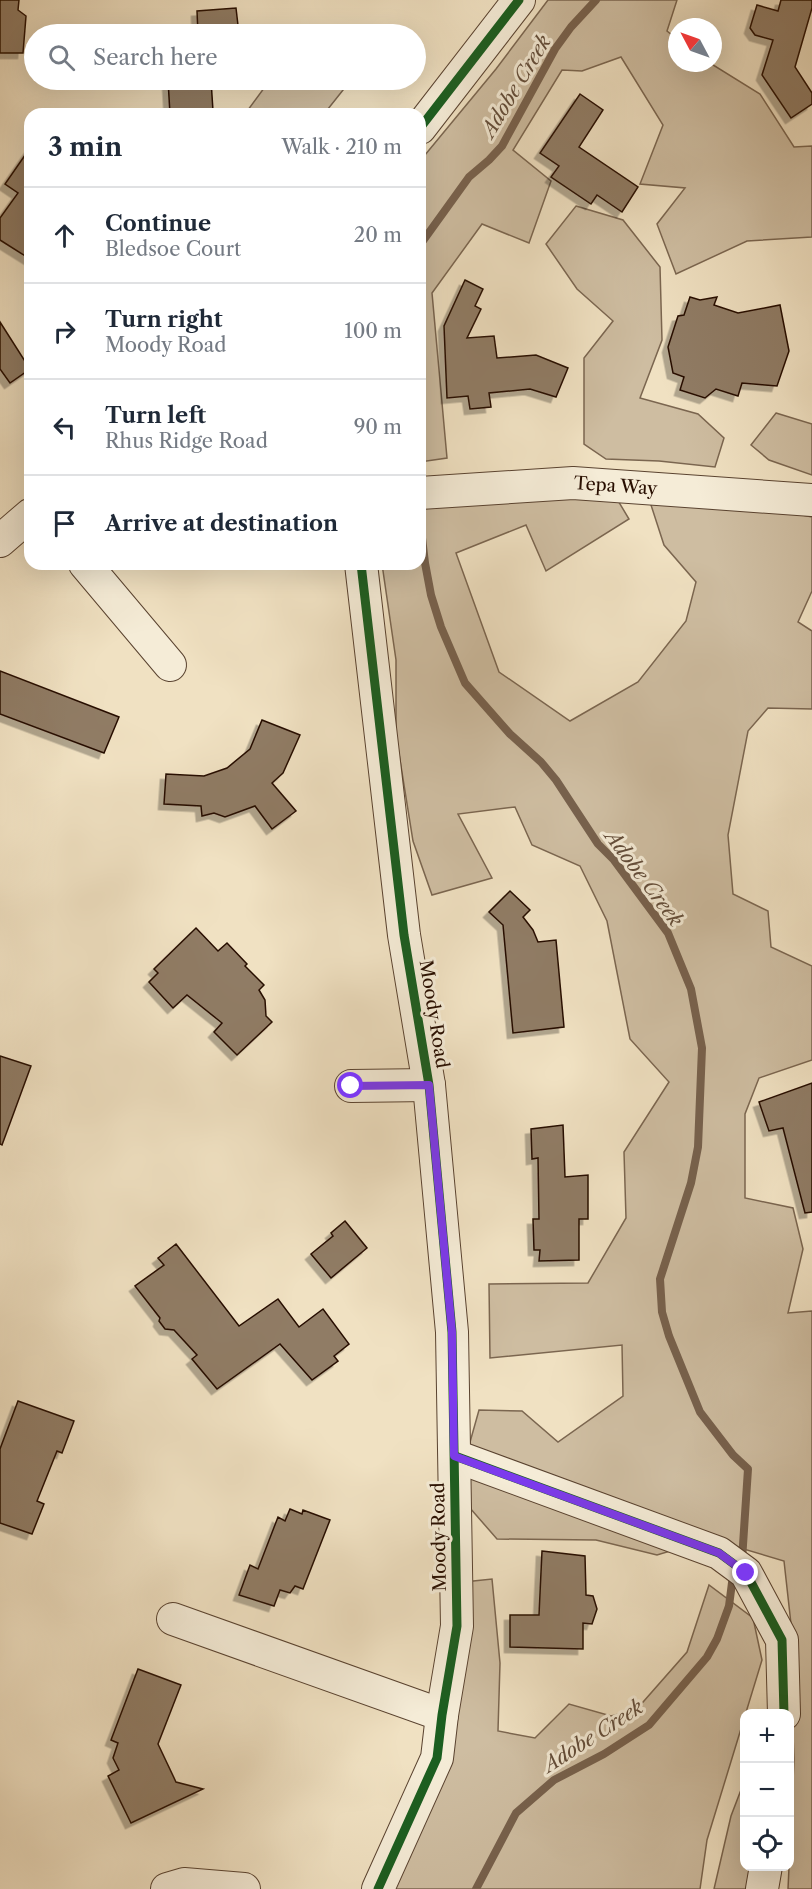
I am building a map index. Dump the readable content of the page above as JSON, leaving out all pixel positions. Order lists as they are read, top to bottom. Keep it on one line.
{"streets":{"street":["Tepa Way","Moody Road"]},"water":["Adobe Creek"],"north":"top left","page":{"search":"Search here","heading":["3 min","Walk · 210 m"],"list":[["Continue","Bledsoe Court","20 m"],["Turn right","Moody Road","100 m"],["Turn left","Rhus Ridge Road","90 m"],"Arrive at destination"],"map_buttons":["+","−"]}}
